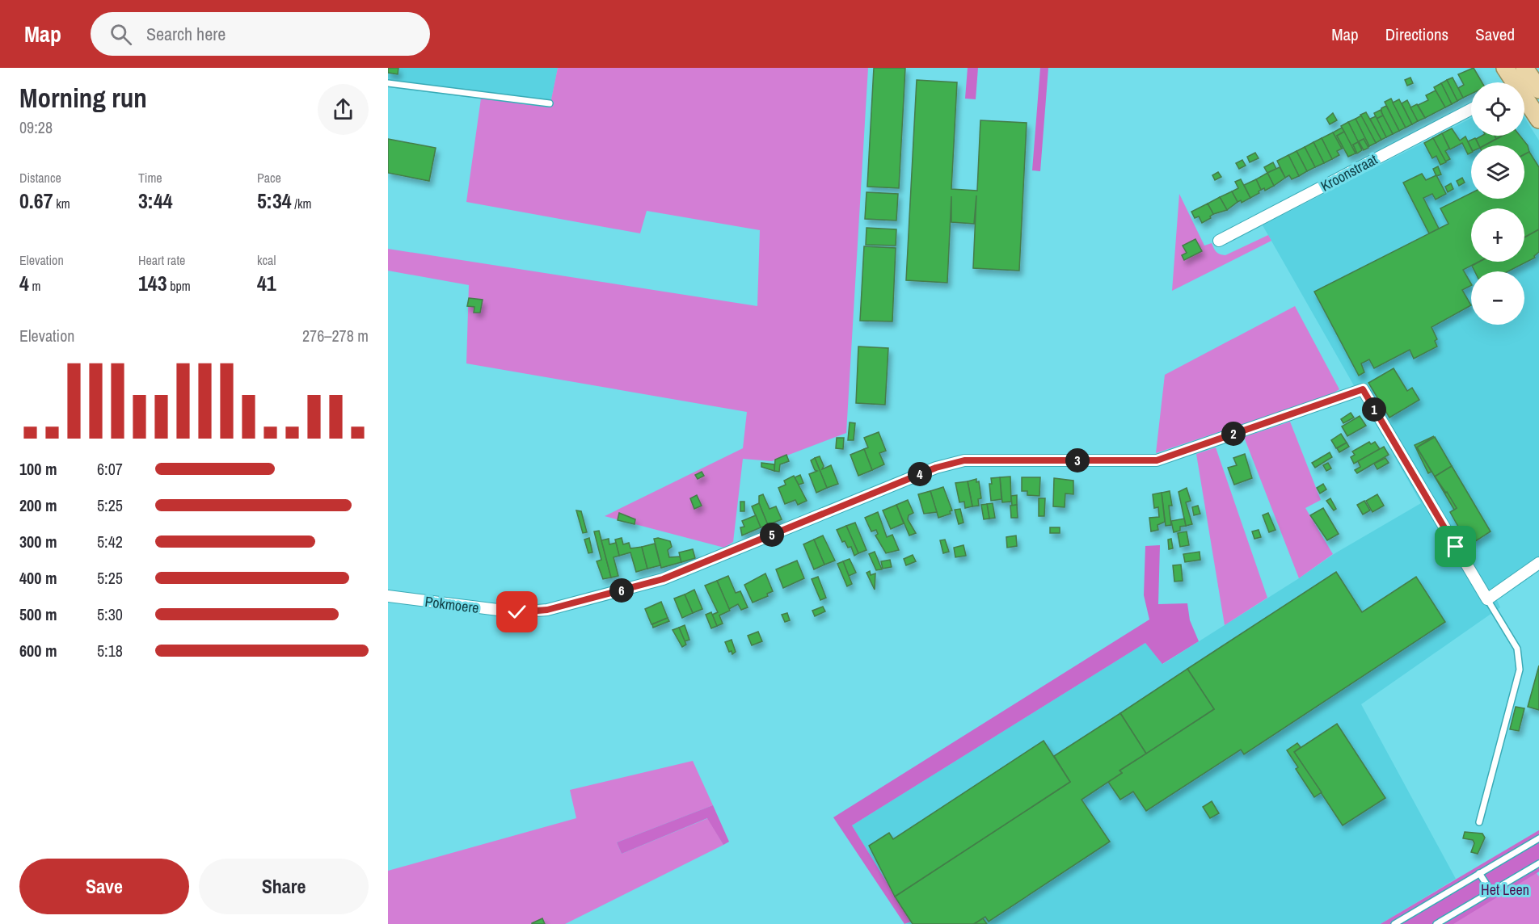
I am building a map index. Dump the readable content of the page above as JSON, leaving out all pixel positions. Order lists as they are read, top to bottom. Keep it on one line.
{"streets":{"street":["Kroonstraat","Pokmoere"]},"parks":["Het Leen"],"page":{"header":"Map","search":"Search here","nav":["Map","Directions","Saved"],"heading":["Morning run","09:28"],"map_buttons":["+","−"],"stats":[["Distance","0.67 km"],["Time","3:44"],["Pace","5:34 /km"],["Elevation","4 m"],["Heart rate","143 bpm"],["kcal","41"]],"chart":["Elevation","276–278 m"],"pins":["1","2","3","4","5","6"],"list":[{"name":"100 m","note":"6:07"},{"name":"200 m","note":"5:25"},{"name":"300 m","note":"5:42"},{"name":"400 m","note":"5:25"},{"name":"500 m","note":"5:30"},{"name":"600 m","note":"5:18"}],"buttons":["Save","Share"]}}
